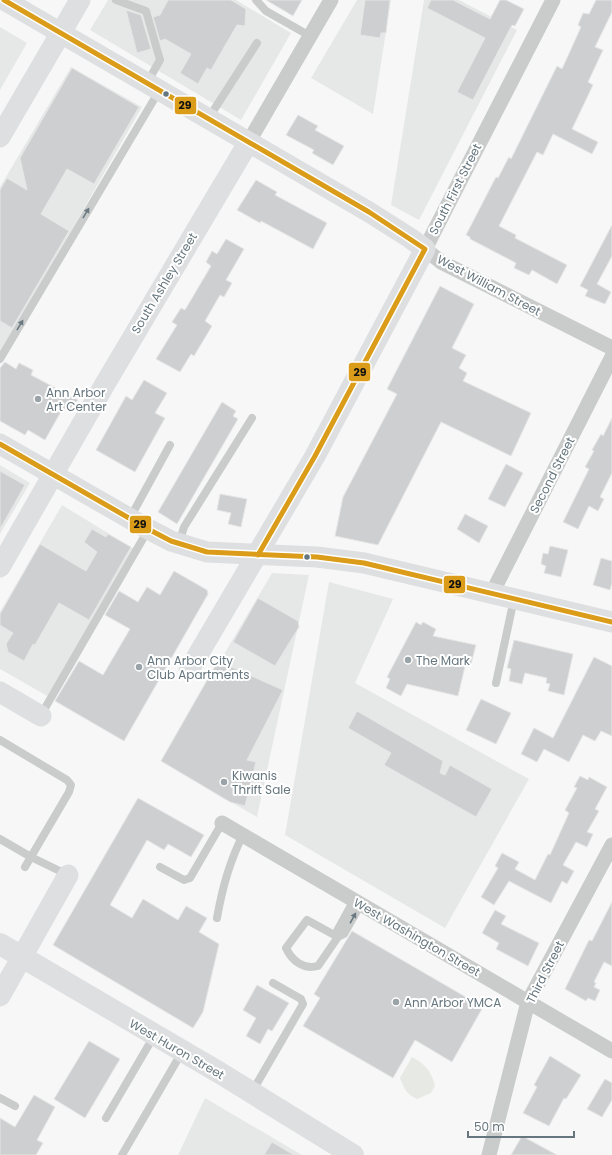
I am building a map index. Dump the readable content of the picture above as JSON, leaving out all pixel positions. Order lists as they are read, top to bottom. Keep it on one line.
{"streets":{"main road":["West Huron Street"],"street":["South First Street","South Ashley Street","West William Street","Second Street","West Washington Street","Third Street"]},"crossings":[["South First Street","West William Street"],["South Ashley Street","West William Street"],["West Washington Street","Third Street"]],"places":["Ann Arbor Art Center","The Mark","Ann Arbor City Club Apartments","Kiwanis Thrift Sale","Ann Arbor YMCA"],"lines":["transit line 29"],"scale_bar":"50 m"}
